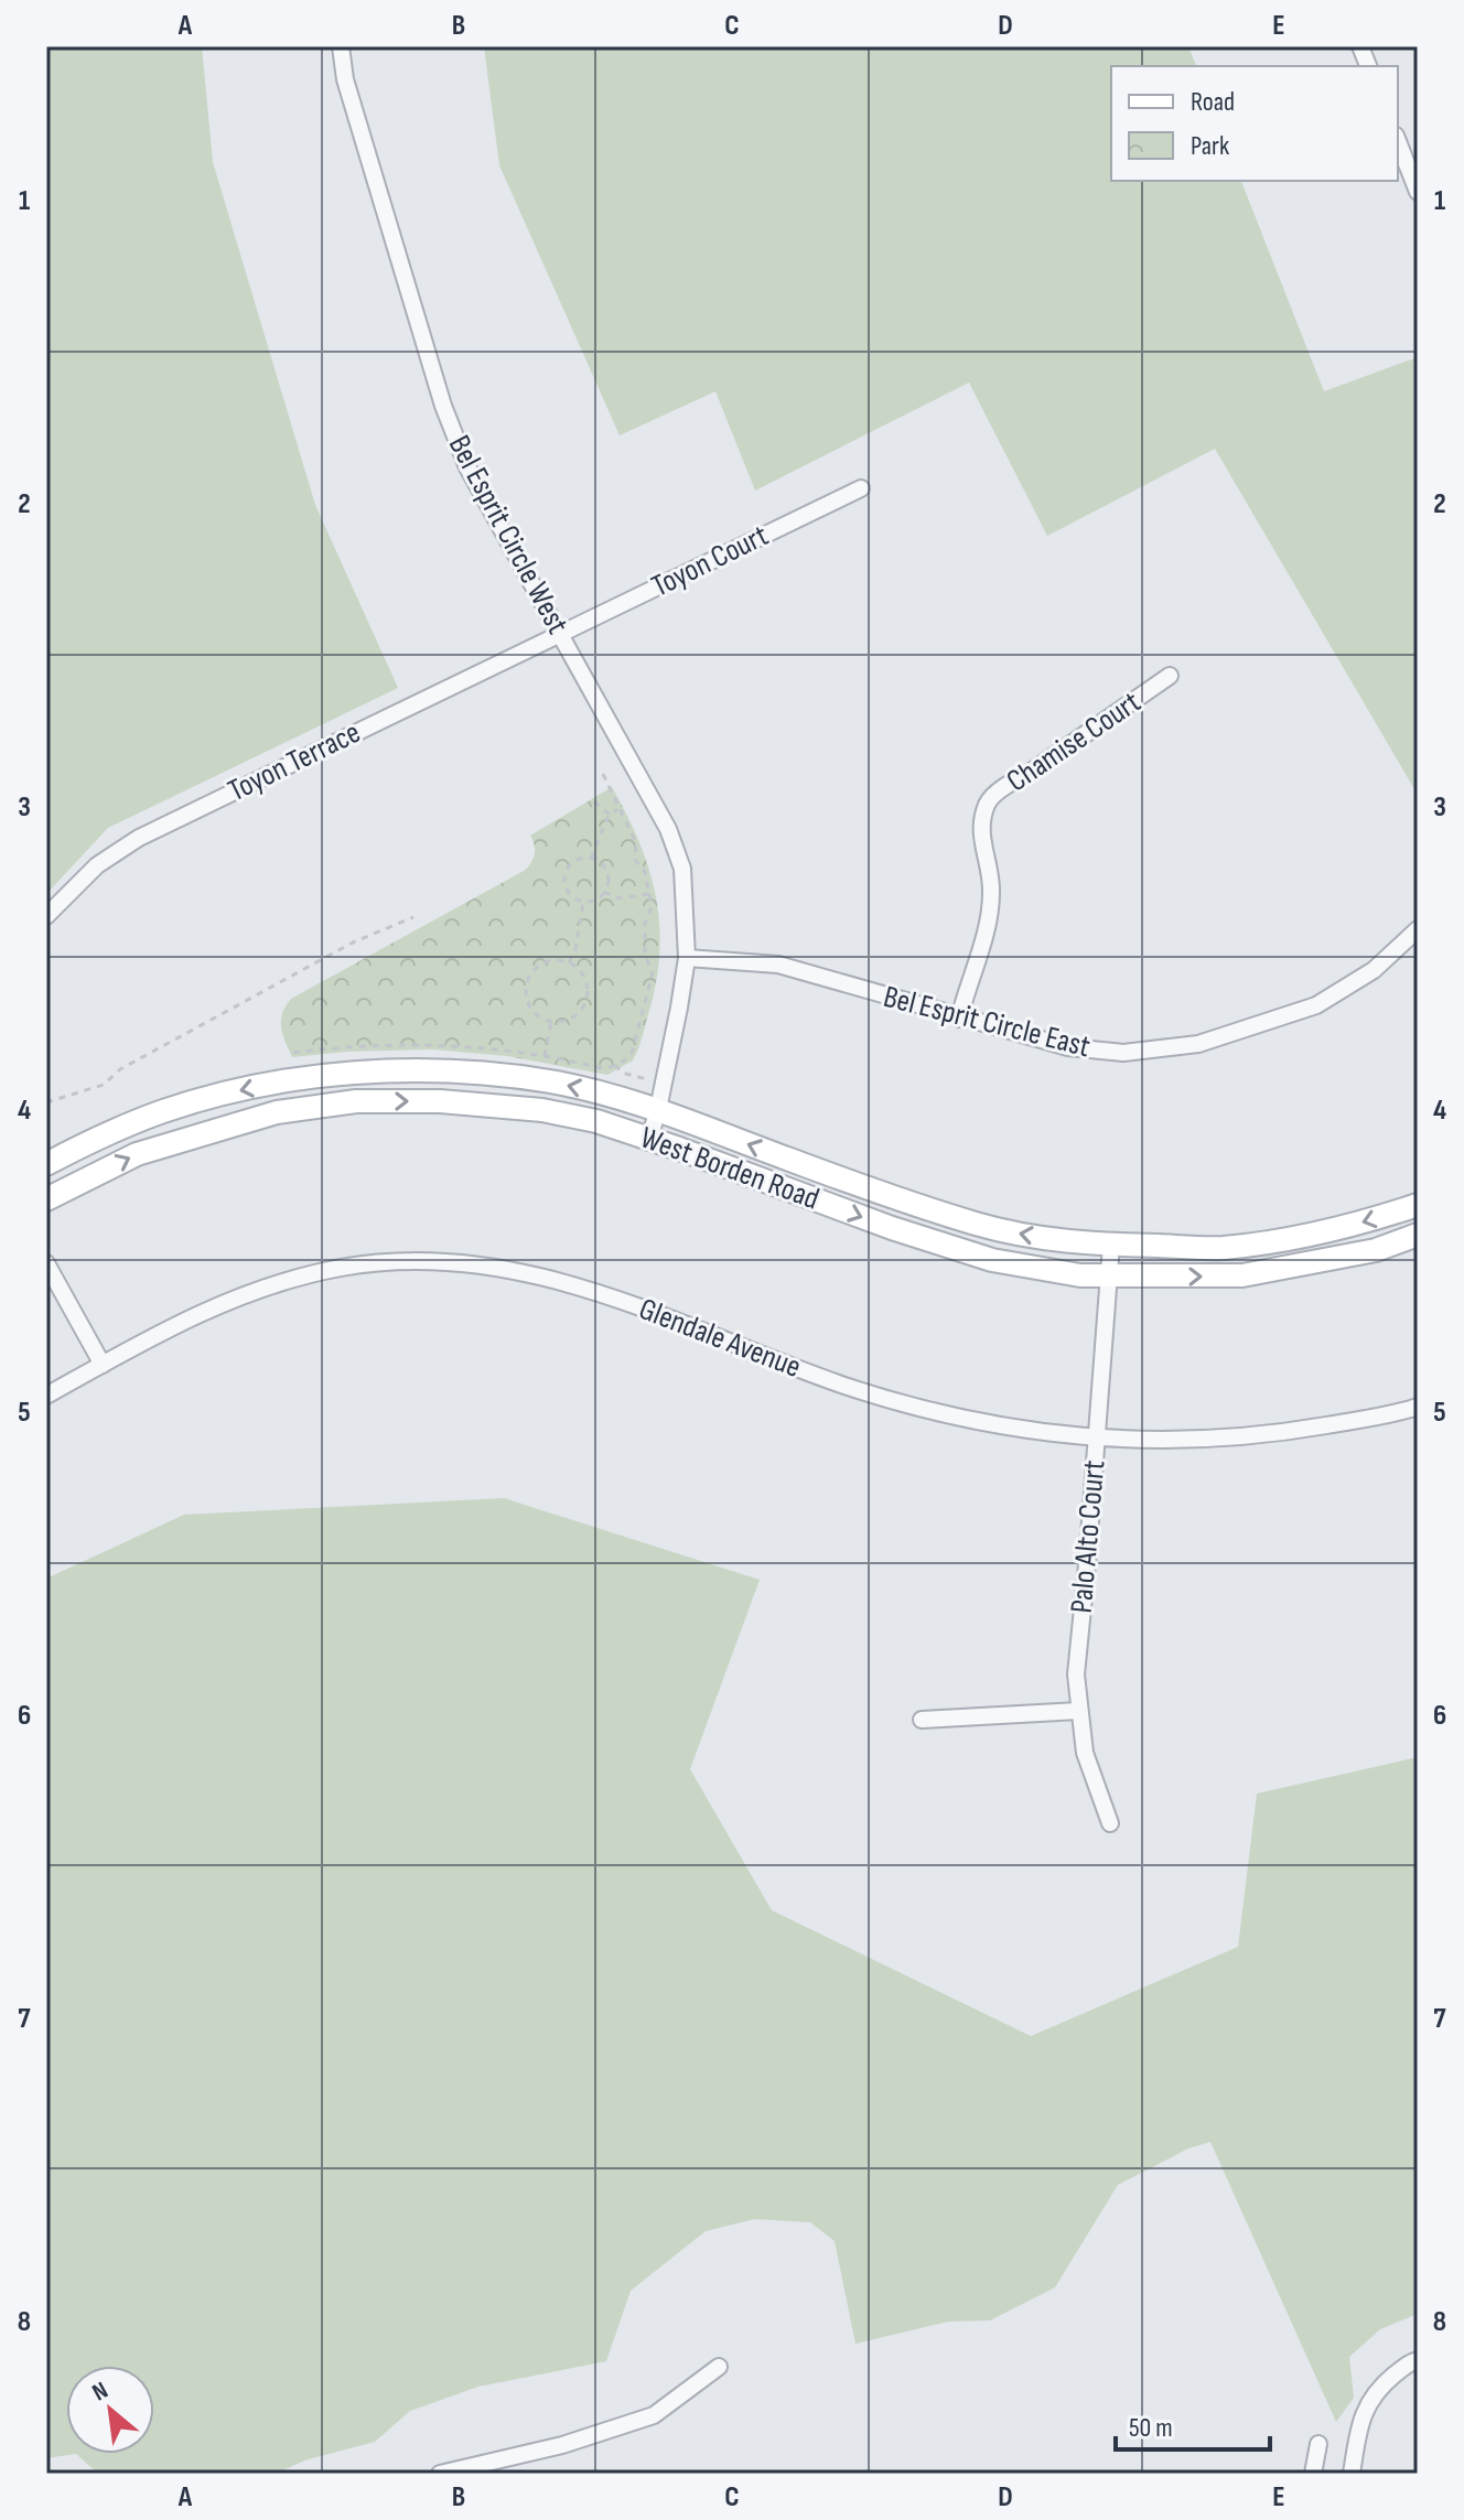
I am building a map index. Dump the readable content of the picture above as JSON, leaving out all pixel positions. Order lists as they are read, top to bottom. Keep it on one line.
{"streets":{"main road":["West Borden Road"],"street":["Bel Esprit Circle West","Toyon Court","Chamise Court","Toyon Terrace","Bel Esprit Circle East","Glendale Avenue","Palo Alto Court"]},"crossings":[["Bel Esprit Circle West","Toyon Court"],["Bel Esprit Circle West","Toyon Terrace"],["Bel Esprit Circle West","Bel Esprit Circle East"],["Bel Esprit Circle West","West Borden Road"],["Toyon Court","Toyon Terrace"],["Chamise Court","Bel Esprit Circle East"],["West Borden Road","Palo Alto Court"],["Glendale Avenue","Palo Alto Court"]],"legend":["Road","Park"],"scale_bar":"50 m","north":"top left","grid":{"columns":["A","B","C","D","E"],"rows":["1","2","3","4","5","6","7","8"]}}
